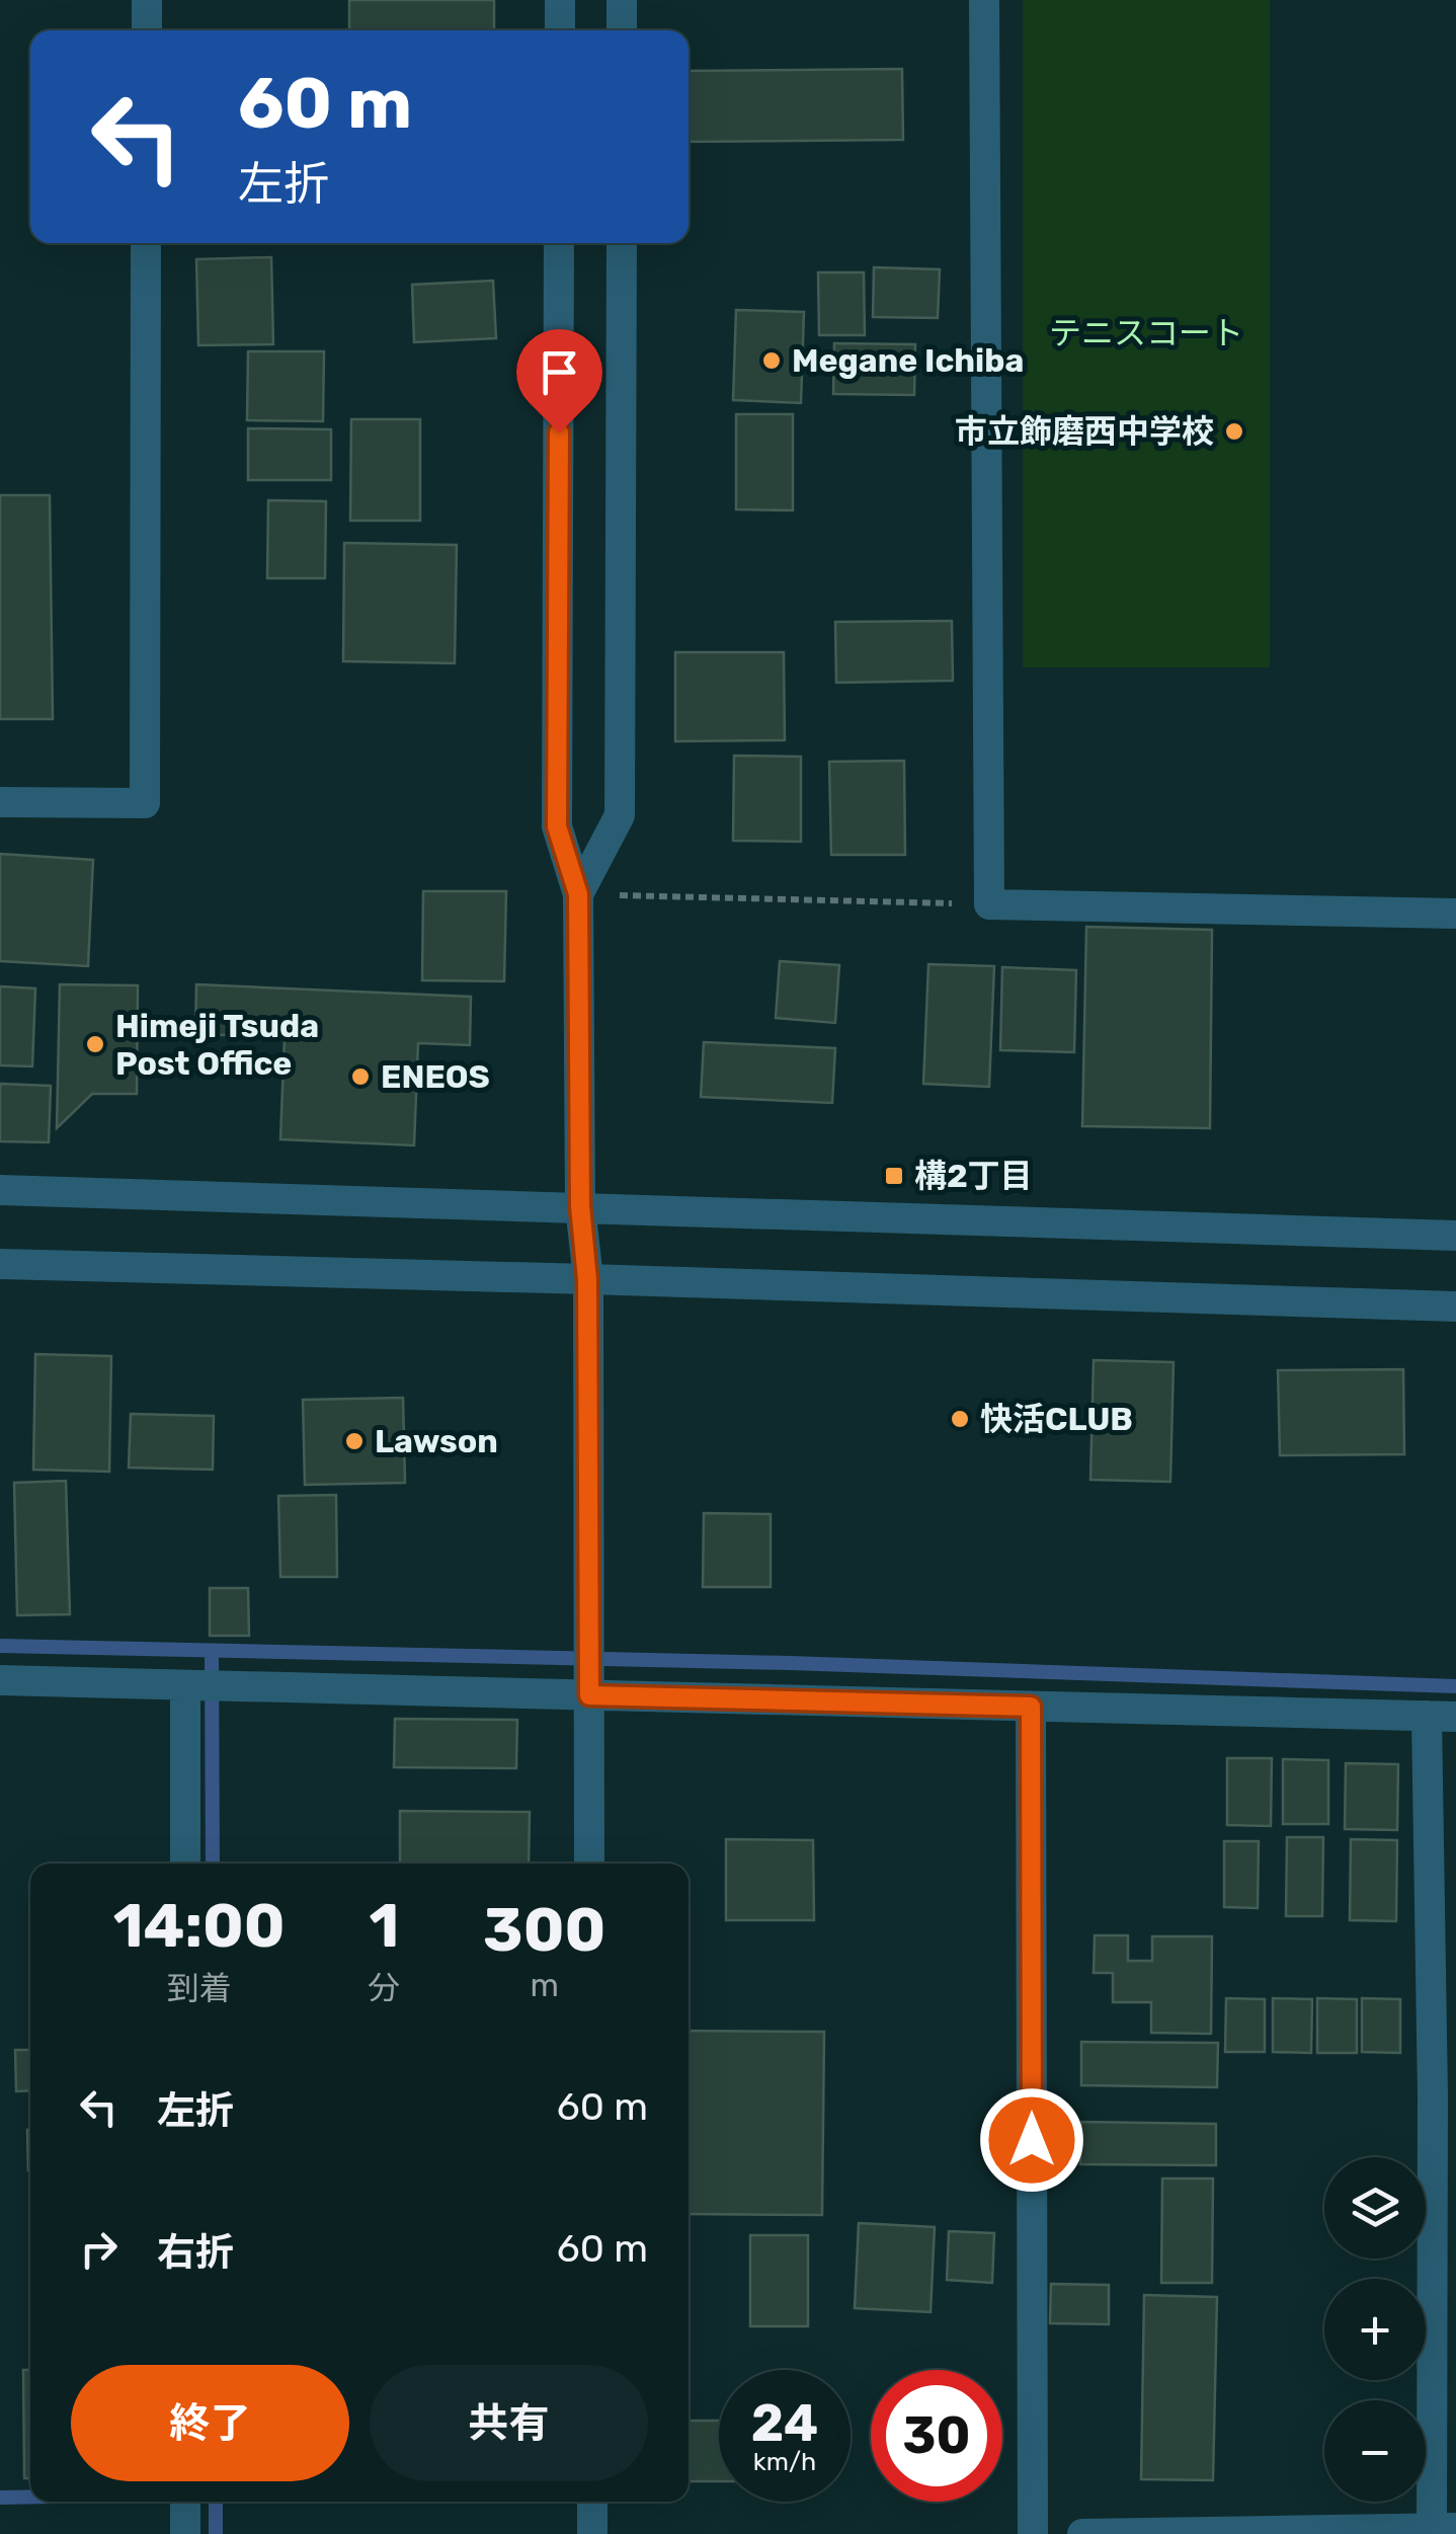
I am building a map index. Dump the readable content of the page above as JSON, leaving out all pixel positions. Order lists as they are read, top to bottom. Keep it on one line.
{"parks":["テニスコート"],"places":{"other":["Megane Ichiba","市立飾磨西中学校","Himeji Tsuda Post Office","ENEOS","快活CLUB","Lawson"],"transit":["構2丁目"]},"page":{"turn":["60 m","左折"],"eta":["14:00","到着","1","分","300","m"],"list":[{"name":"左折","value":"60 m"},{"name":"右折","value":"60 m"}],"map_buttons":["+","−"],"buttons":["終了","共有"],"speed":"24 km/h","limit":"30"}}
